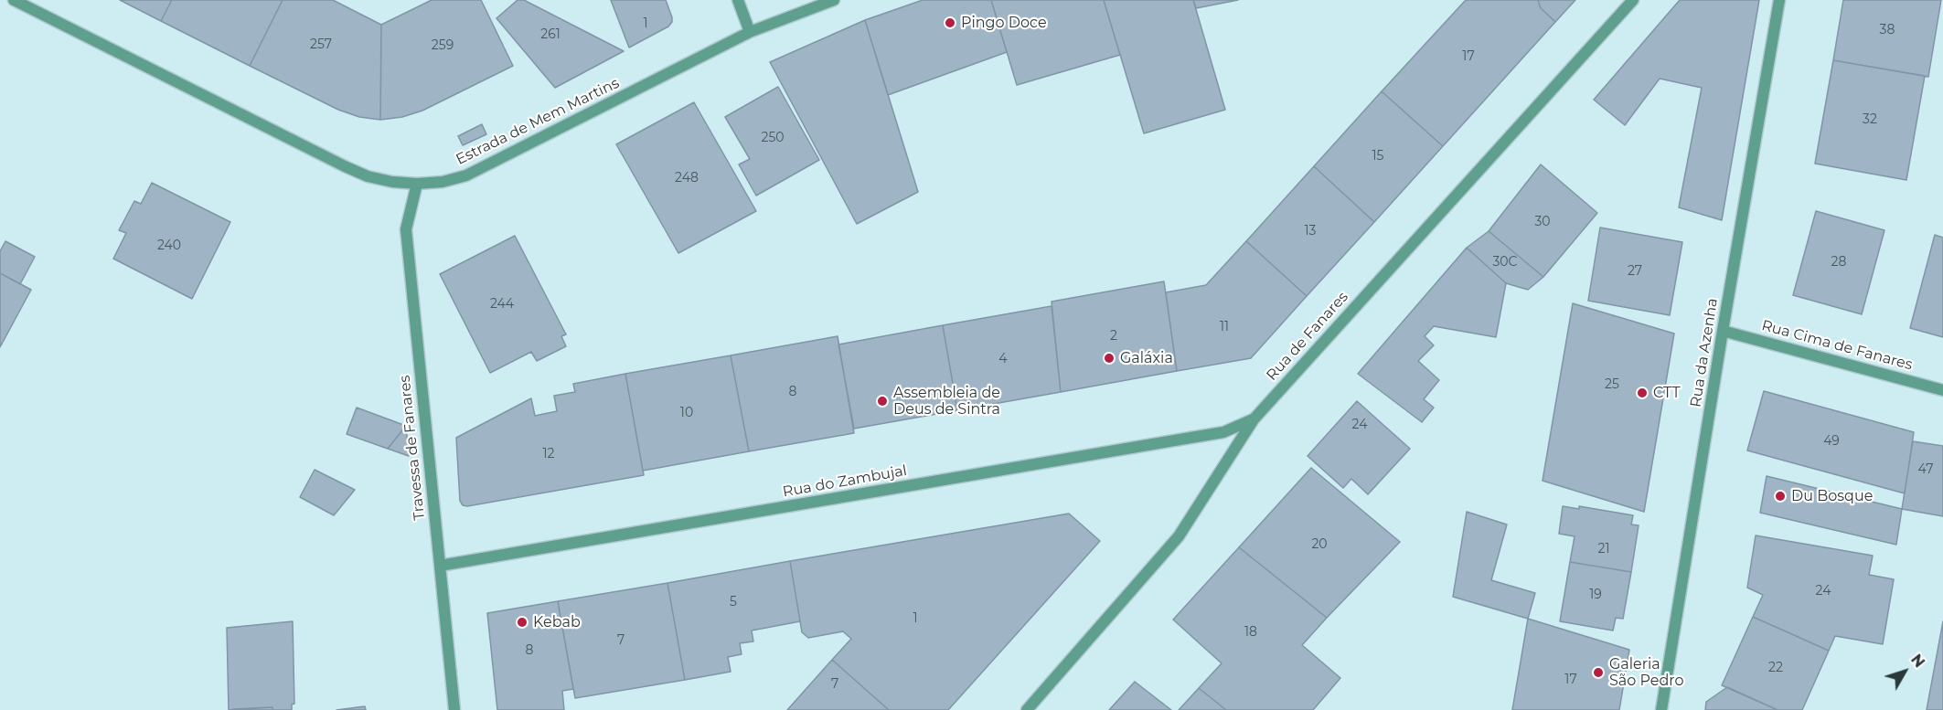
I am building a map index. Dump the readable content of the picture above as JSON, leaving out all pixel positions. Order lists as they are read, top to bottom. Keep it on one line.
{"streets":{"street":["Estrada de Mem Martins","Rua de Fanares","Rua Cima de Fanares","Rua da Azenha","Travessa de Fanares","Rua do Zambujal"]},"crossings":[["Estrada de Mem Martins","Travessa de Fanares"],["Rua de Fanares","Rua do Zambujal"],["Rua Cima de Fanares","Rua da Azenha"],["Travessa de Fanares","Rua do Zambujal"]],"places":["Pingo Doce","Galáxia","CTT","Assembleia de Deus de Sintra","Du Bosque","Kebab","Galeria São Pedro"],"house_numbers":["1","38","261","257","259","17","32","250","15","248","30","13","240","30C","28","27","244","11","2","4","25","8","10","24","49","12","47","20","21","24","19","5","1","18","7","8","22","17","7"],"north":"top right"}
